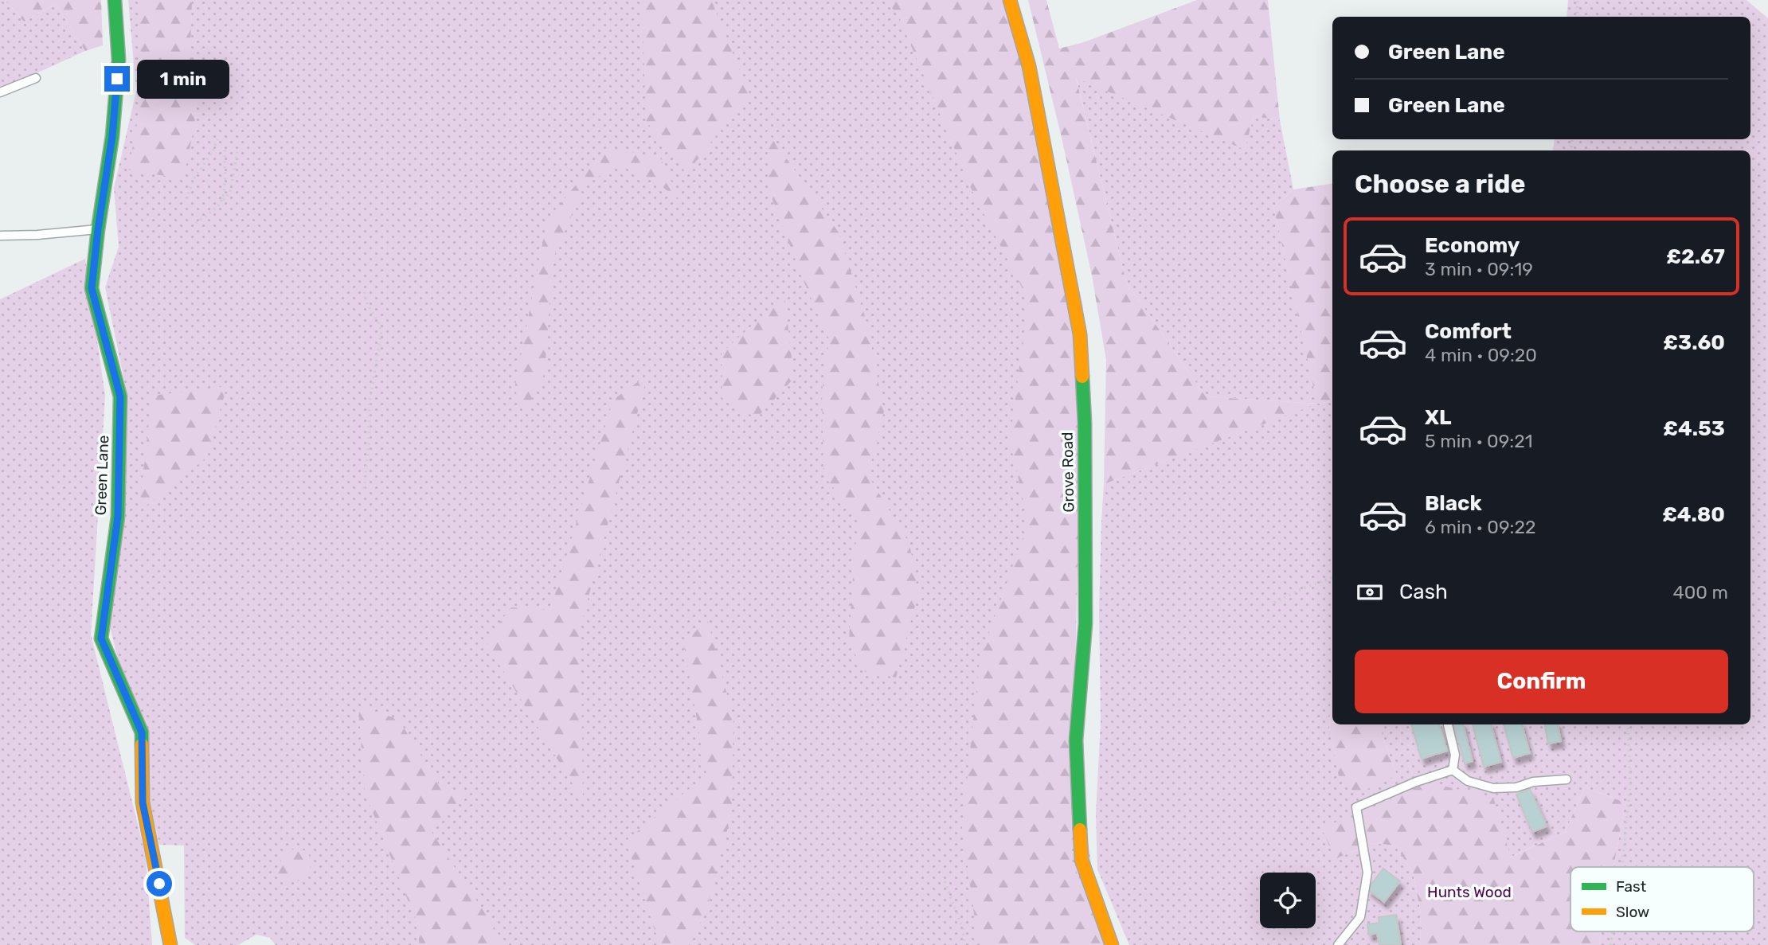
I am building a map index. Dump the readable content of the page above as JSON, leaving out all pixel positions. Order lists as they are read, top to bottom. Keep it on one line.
{"streets":{"street":["Grove Road","Green Lane"]},"parks":["Hunts Wood"],"legend":["Fast","Slow"],"page":{"banner":["Green Lane","Green Lane"],"bubble":"1 min","heading":"Choose a ride","list":[{"name":"Economy","note":"3 min · 09:19","value":"£2.67"},{"name":"Comfort","note":"4 min · 09:20","value":"£3.60"},{"name":"XL","note":"5 min · 09:21","value":"£4.53"},{"name":"Black","note":"6 min · 09:22","value":"£4.80"}],"pay":["Cash","400 m"],"buttons":"Confirm"}}
